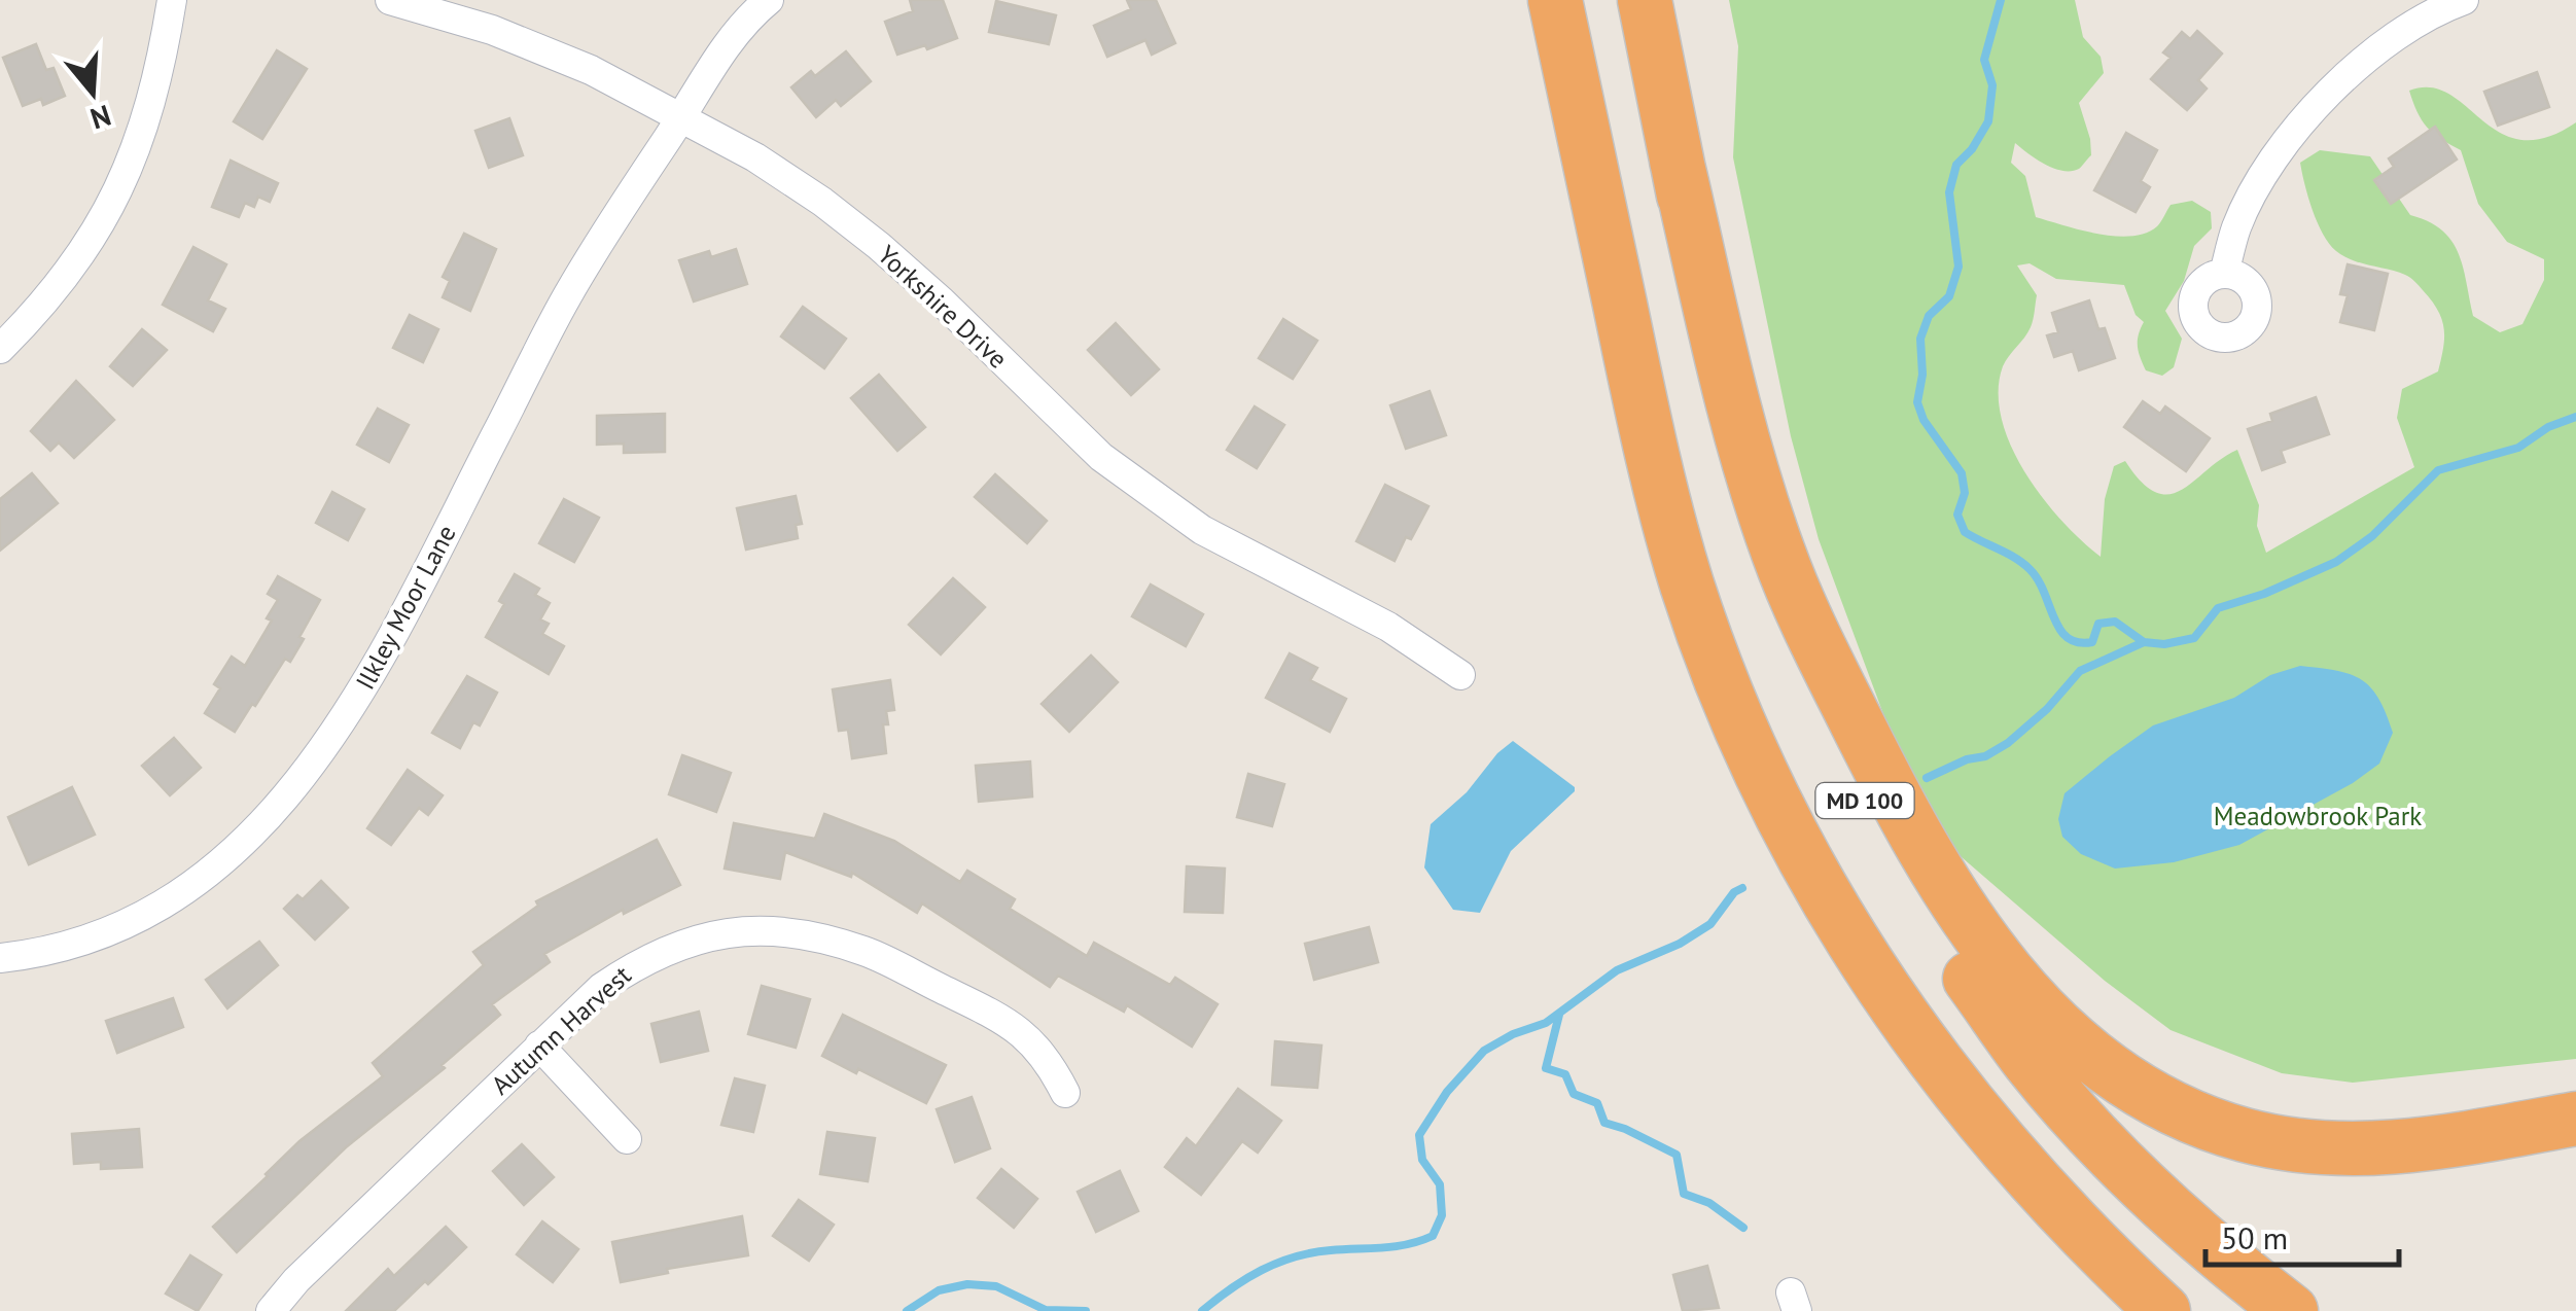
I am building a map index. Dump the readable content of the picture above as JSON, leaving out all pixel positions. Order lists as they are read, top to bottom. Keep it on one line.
{"streets":{"highway":["MD 100"],"street":["Yorkshire Drive","Ilkley Moor Lane","Autumn Harvest"]},"crossings":[["Yorkshire Drive","Ilkley Moor Lane"]],"parks":["Meadowbrook Park"],"scale_bar":"50 m","north":"bottom"}
